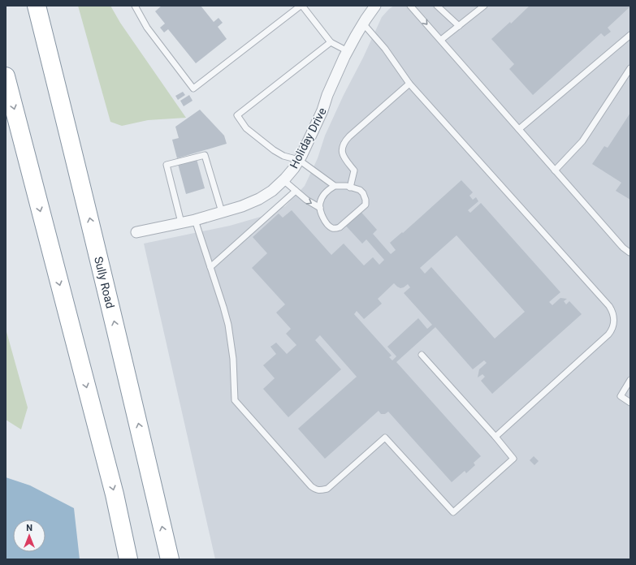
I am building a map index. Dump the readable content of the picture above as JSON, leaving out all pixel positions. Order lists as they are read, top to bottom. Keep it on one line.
{"streets":{"highway":["Sully Road"],"street":["Holiday Drive"]},"north":"top"}
